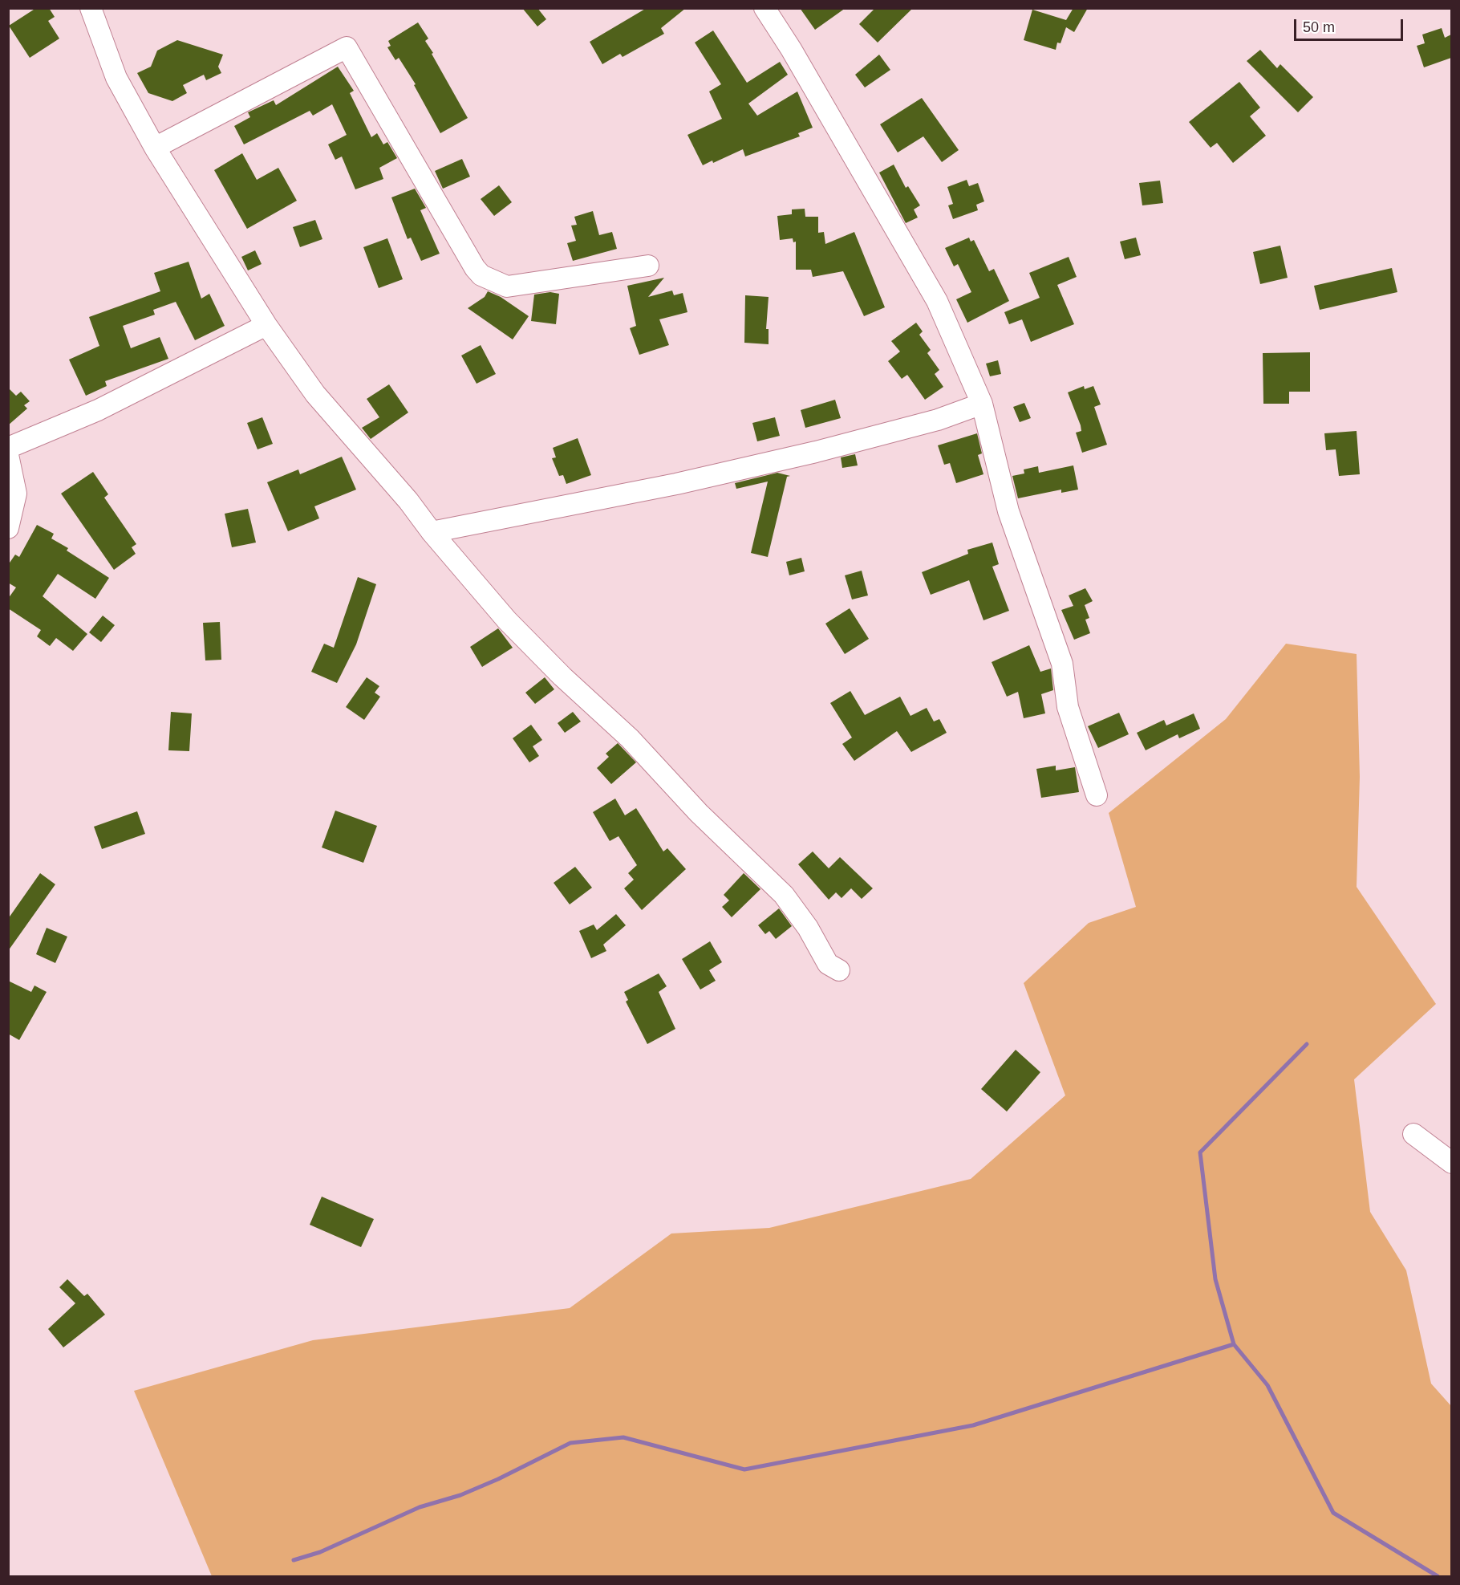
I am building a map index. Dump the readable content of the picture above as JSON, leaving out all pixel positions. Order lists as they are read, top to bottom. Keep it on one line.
{"scale_bar":"50 m"}
